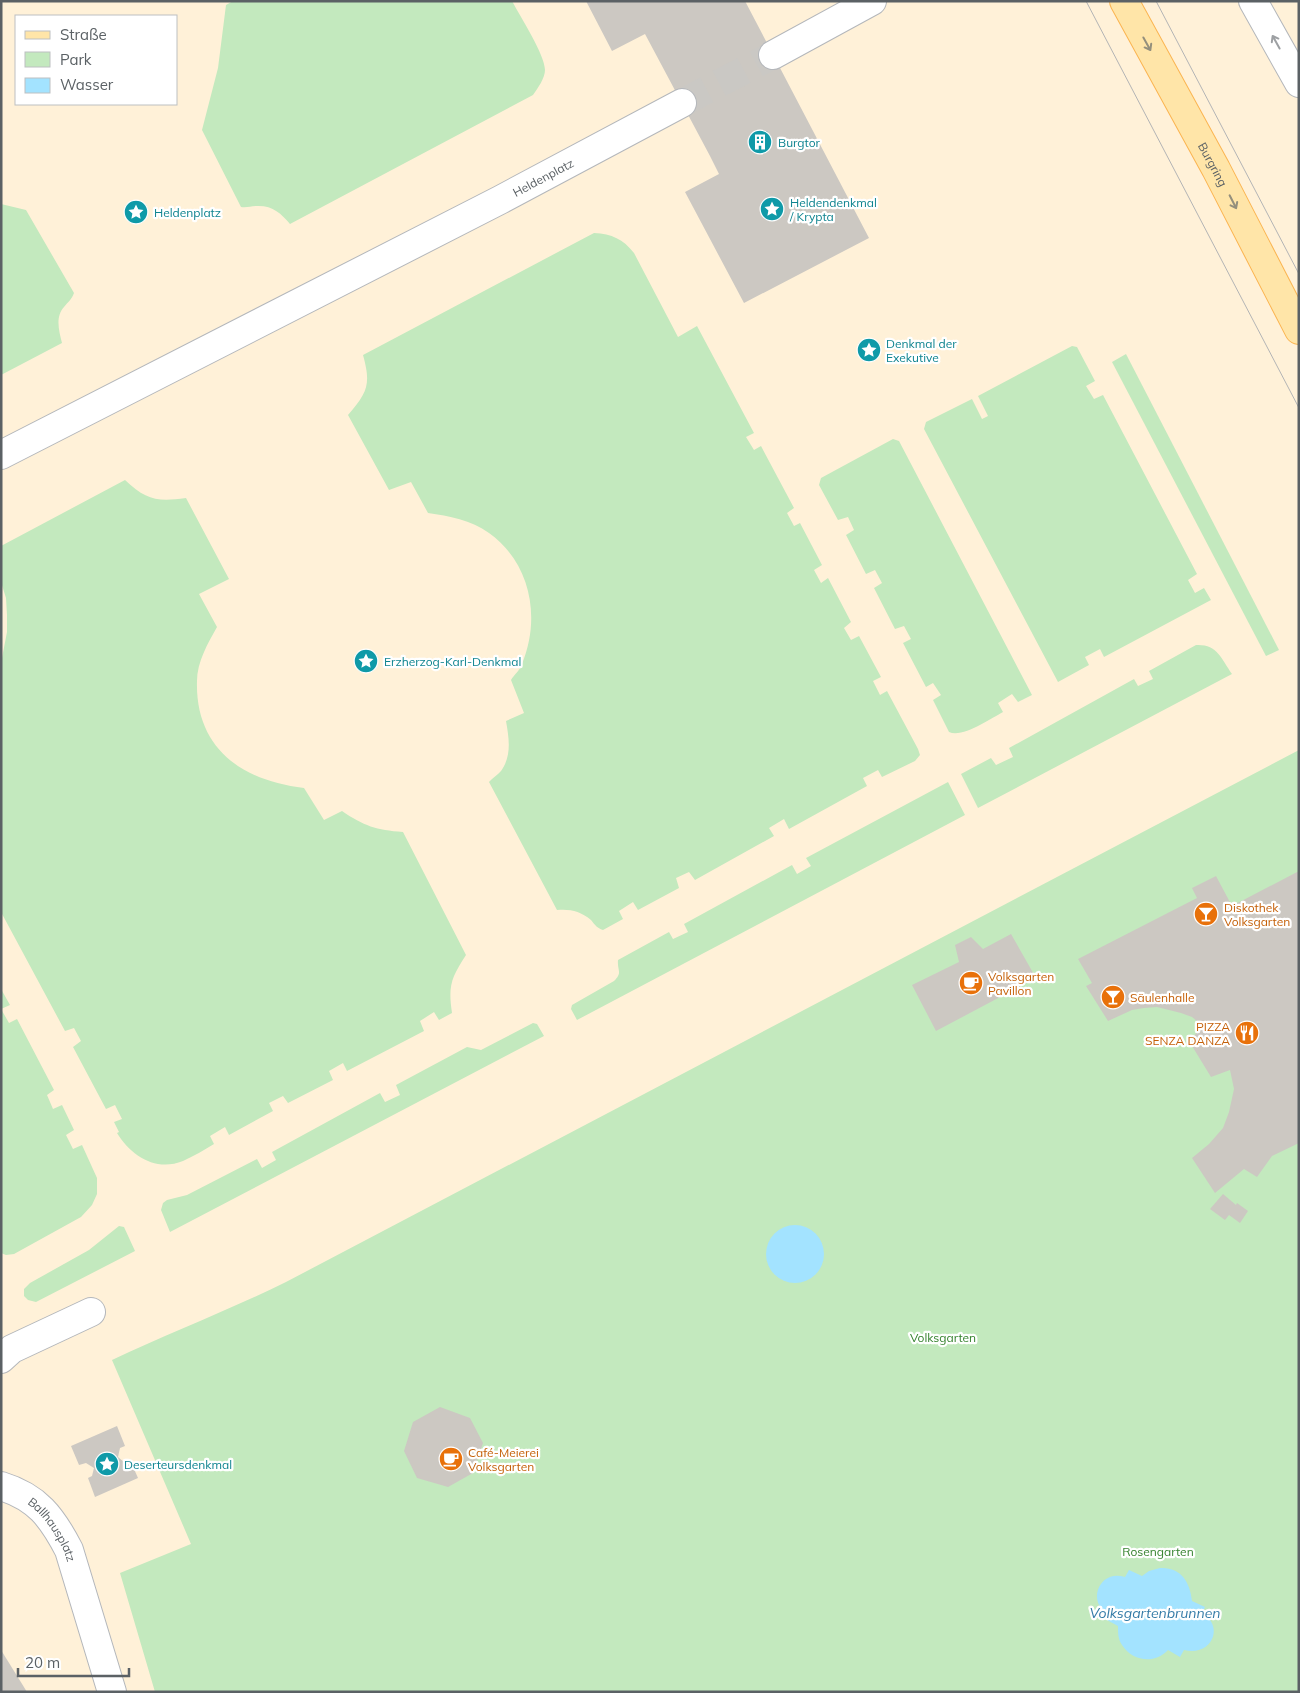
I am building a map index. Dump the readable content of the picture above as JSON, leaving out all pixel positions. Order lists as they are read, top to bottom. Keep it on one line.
{"streets":{"main road":["Burgring"],"street":["Heldenplatz","Ballhausplatz"]},"one_way":["Burgring"],"water":["Volksgartenbrunnen"],"parks":["Volksgarten","Rosengarten"],"places":{"building":["Burgtor"],"place":["Heldendenkmal / Krypta","Heldenplatz","Denkmal der Exekutive","Erzherzog-Karl-Denkmal","Deserteursdenkmal"],"bar":["Diskothek Volksgarten","Säulenhalle"],"cafe":["Volksgarten Pavillon","Café-Meierei Volksgarten"],"restaurant":["PIZZA SENZA DANZA"]},"legend":["Straße","Park","Wasser"],"scale_bar":"20 m"}
